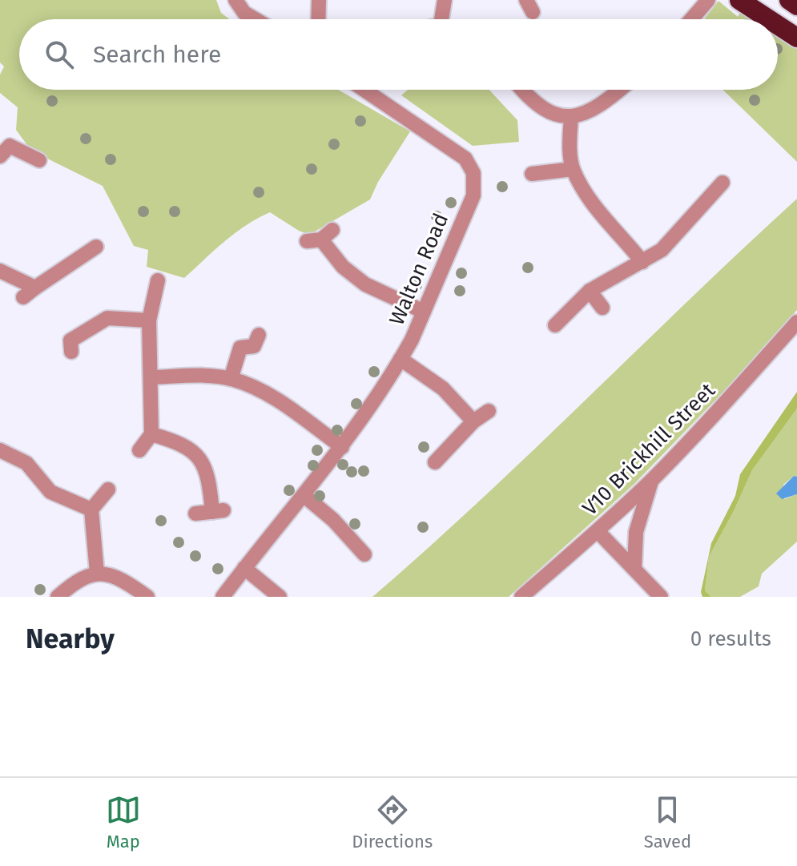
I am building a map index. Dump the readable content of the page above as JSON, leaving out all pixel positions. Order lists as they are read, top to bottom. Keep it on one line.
{"streets":{"street":["Walton Road","V10 Brickhill Street"]},"page":{"search":"Search here","heading":["Nearby","0 results"],"nav":["Map","Directions","Saved"]}}
